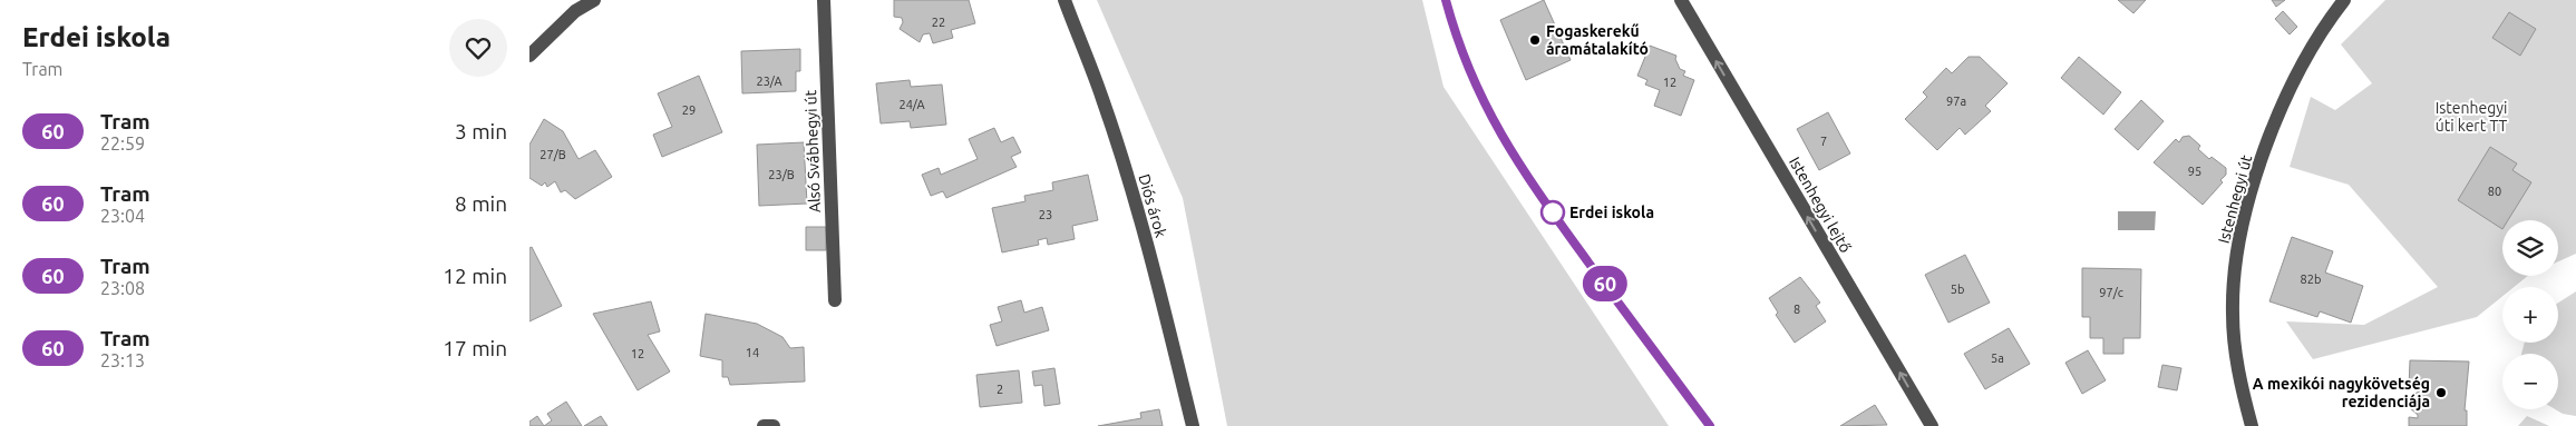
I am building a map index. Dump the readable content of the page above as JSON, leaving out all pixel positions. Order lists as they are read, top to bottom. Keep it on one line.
{"streets":{"street":["Alsó Svábhegyi út","Istenhegyi út","Istenhegyi lejtő","Diós árok"]},"one_way":["Istenhegyi lejtő"],"parks":["Istenhegyi úti kert TT"],"places":["Fogaskerekű áramátalakító","Erdei iskola","A mexikói nagykövetség rezidenciája"],"lines":["tram line 60"],"house_numbers":["22","23/A","12","97a","24/A","29","7","27/B","95","23/B","80","23","82b","5b","97/c","8","14","12","5a","2"],"page":{"heading":["Erdei iskola","Tram"],"on_map":"60","list":[{"mark":"60","name":"Tram","note":"22:59","value":"3 min"},{"mark":"60","name":"Tram","note":"23:04","value":"8 min"},{"mark":"60","name":"Tram","note":"23:08","value":"12 min"},{"mark":"60","name":"Tram","note":"23:13","value":"17 min"}],"map_buttons":["+","−"]}}
